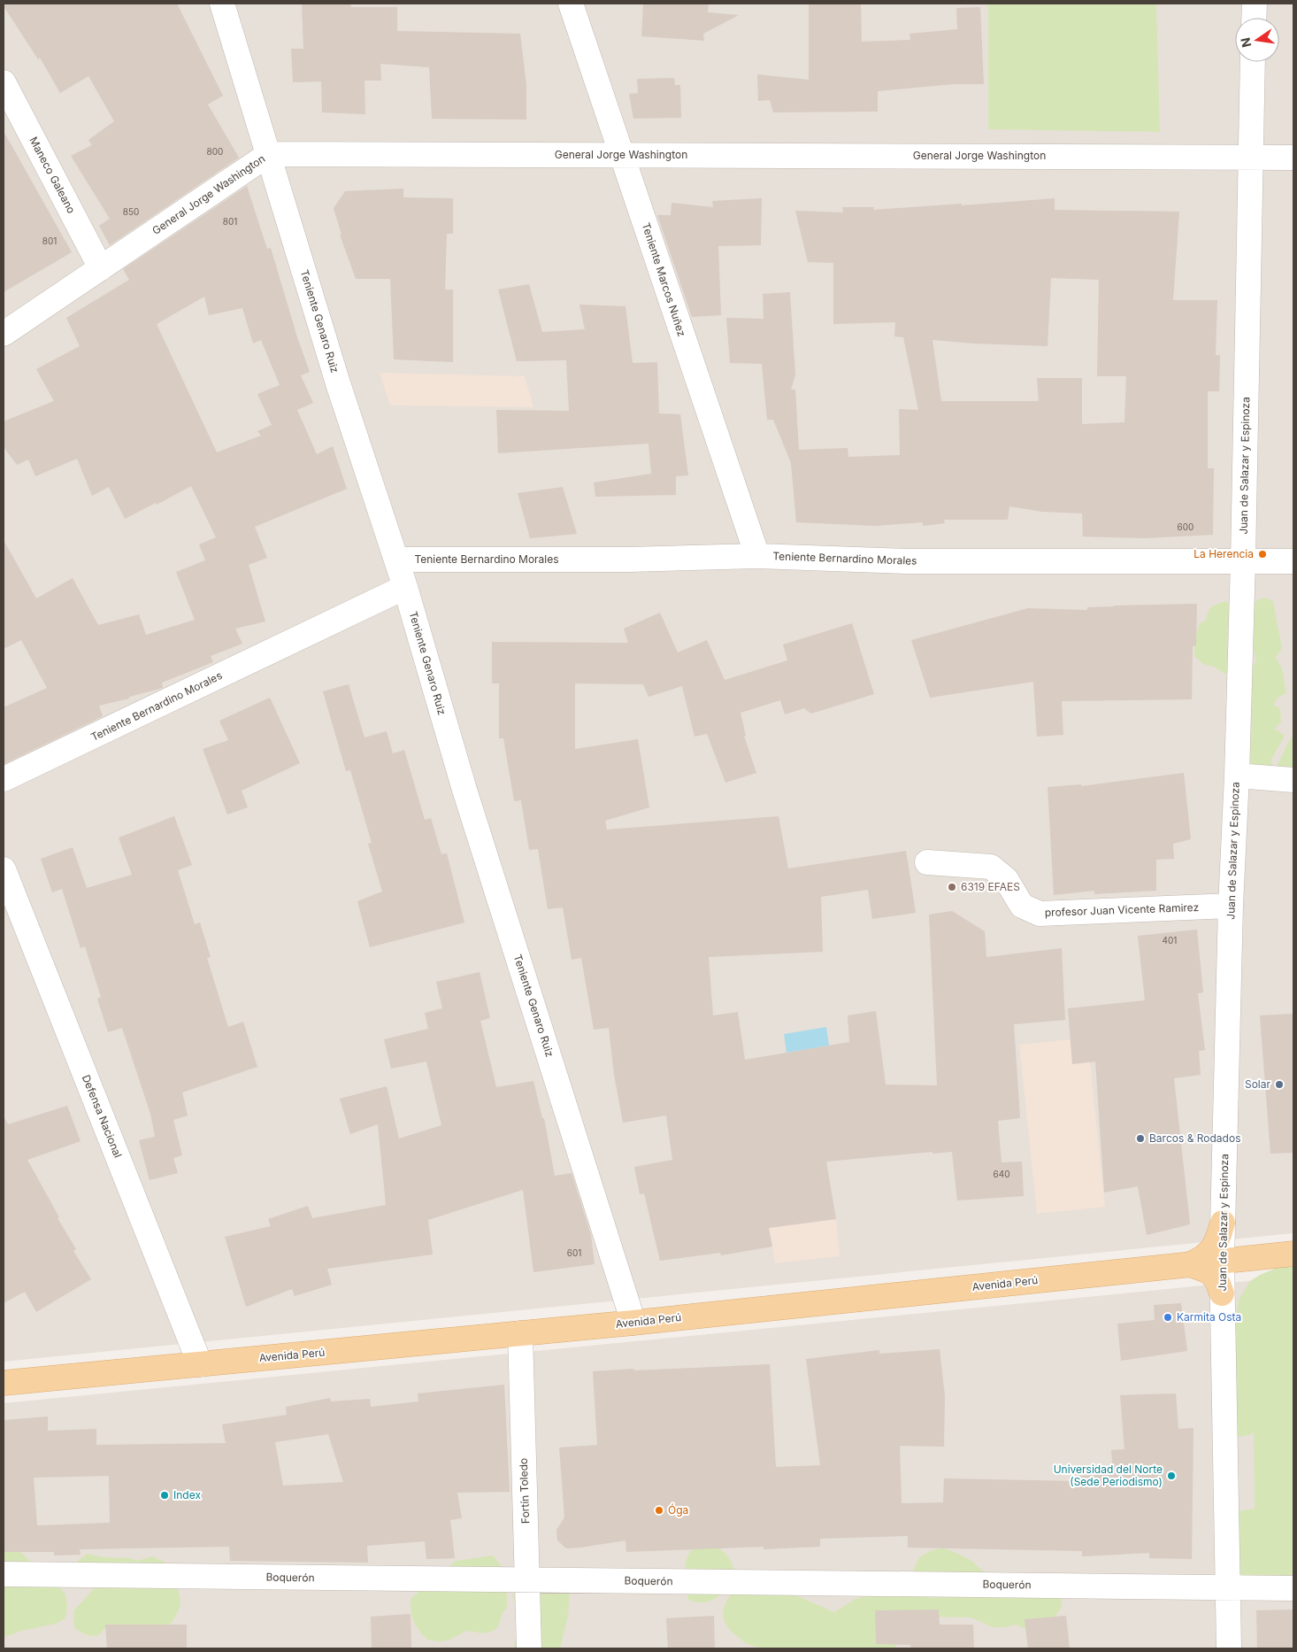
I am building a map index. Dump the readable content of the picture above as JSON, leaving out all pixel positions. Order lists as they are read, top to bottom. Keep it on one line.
{"streets":{"main road":["Avenida Perú"],"street":["General Jorge Washington","Maneco Galeano","Teniente Marcos Nuñez","Teniente Genaro Ruiz","Juan de Salazar y Espinoza","Teniente Bernardino Morales","profesor Juan Vicente Ramirez","Defensa Nacional","Fortín Toledo","Boquerón"]},"crossings":[["General Jorge Washington","Maneco Galeano"],["General Jorge Washington","Teniente Marcos Nuñez"],["General Jorge Washington","Teniente Genaro Ruiz"],["General Jorge Washington","Juan de Salazar y Espinoza"],["Teniente Marcos Nuñez","Teniente Bernardino Morales"],["Teniente Genaro Ruiz","Teniente Bernardino Morales"],["Teniente Genaro Ruiz","Avenida Perú"],["Juan de Salazar y Espinoza","Teniente Bernardino Morales"],["Juan de Salazar y Espinoza","profesor Juan Vicente Ramirez"],["Juan de Salazar y Espinoza","Avenida Perú"],["Juan de Salazar y Espinoza","Boquerón"],["Defensa Nacional","Avenida Perú"],["Avenida Perú","Fortín Toledo"],["Fortín Toledo","Boquerón"]],"places":["La Herencia","6319 EFAES","Solar","Barcos & Rodados","Karmita Osta","Universidad del Norte (Sede Periodismo)","Index","Óga"],"house_numbers":["800","850","801","801","600","401","640","601"],"north":"left"}
